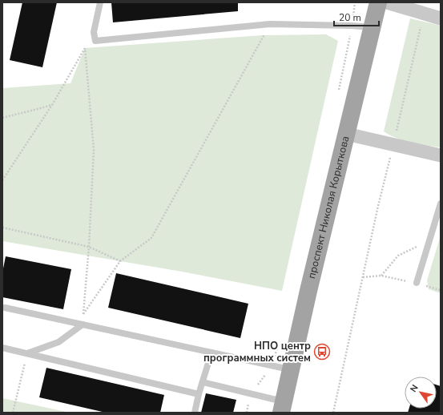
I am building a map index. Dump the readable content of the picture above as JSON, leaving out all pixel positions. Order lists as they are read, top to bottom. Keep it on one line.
{"streets":{"main road":["проспект Николая Корыткова"]},"places":{"bus stop":["НПО центр программных систем"]},"scale_bar":"20 m","north":"top left"}
